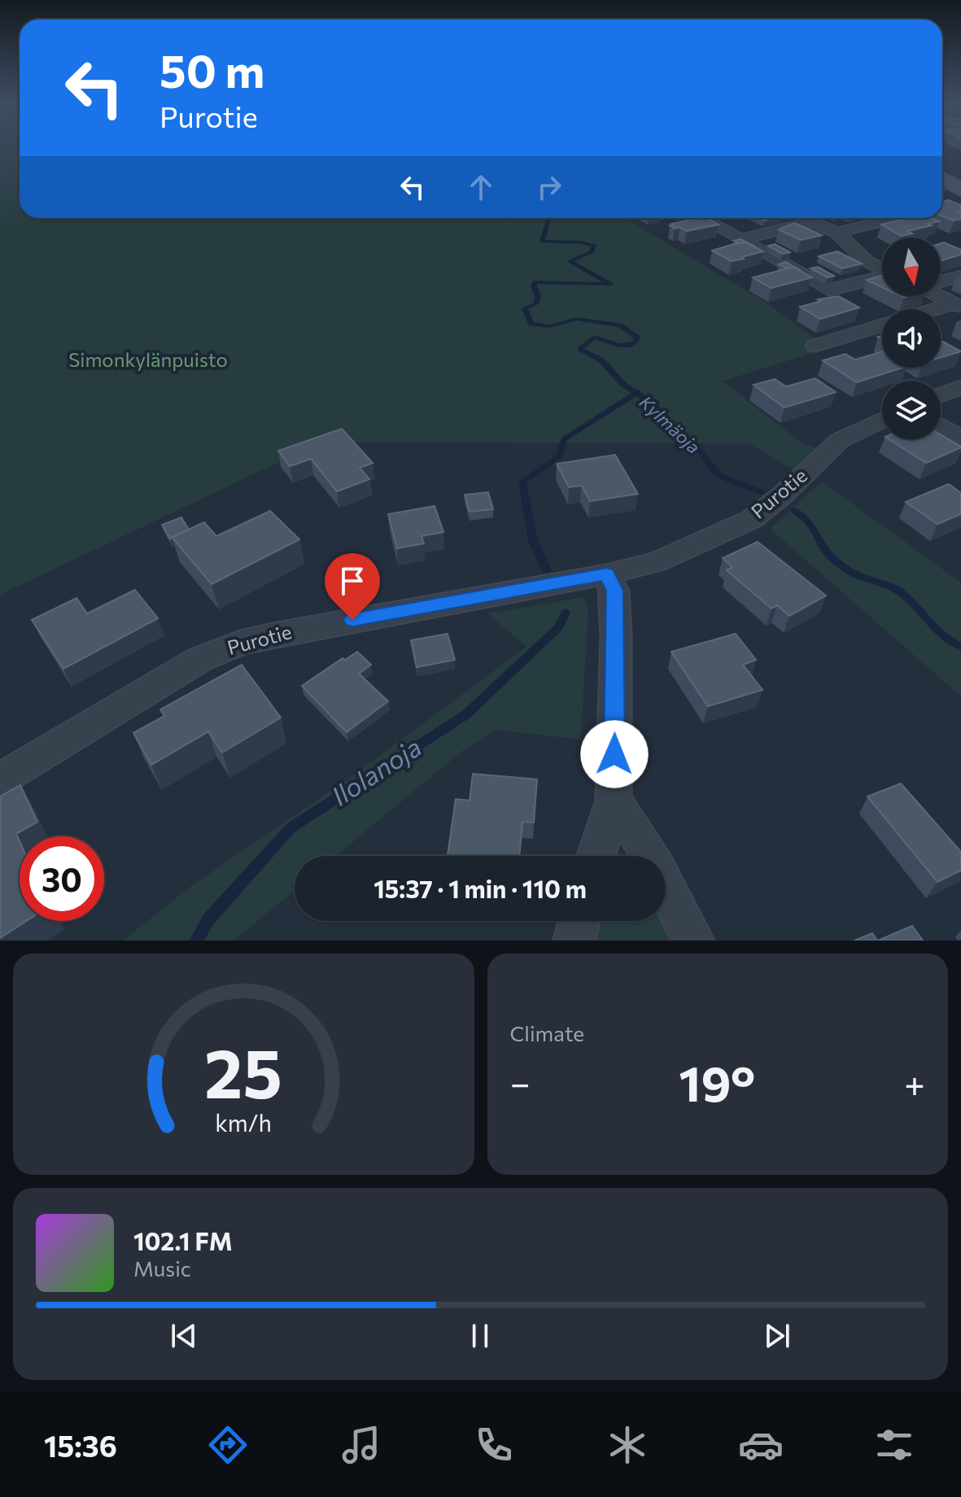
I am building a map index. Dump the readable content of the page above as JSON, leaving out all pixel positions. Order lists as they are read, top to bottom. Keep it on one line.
{"streets":{"street":["Purotie"]},"water":["Kylmäoja","Ilolanoja"],"parks":["Simonkylänpuisto"],"north":"bottom","page":{"turn":["50 m","Purotie"],"limit":"30","trip":"15:37 · 1 min · 110 m","tile":"Climate","heat":["−","19°","+"],"song":["102.1 FM","Music"],"tabs":"15:36","gauge":["25","km/h"]}}
